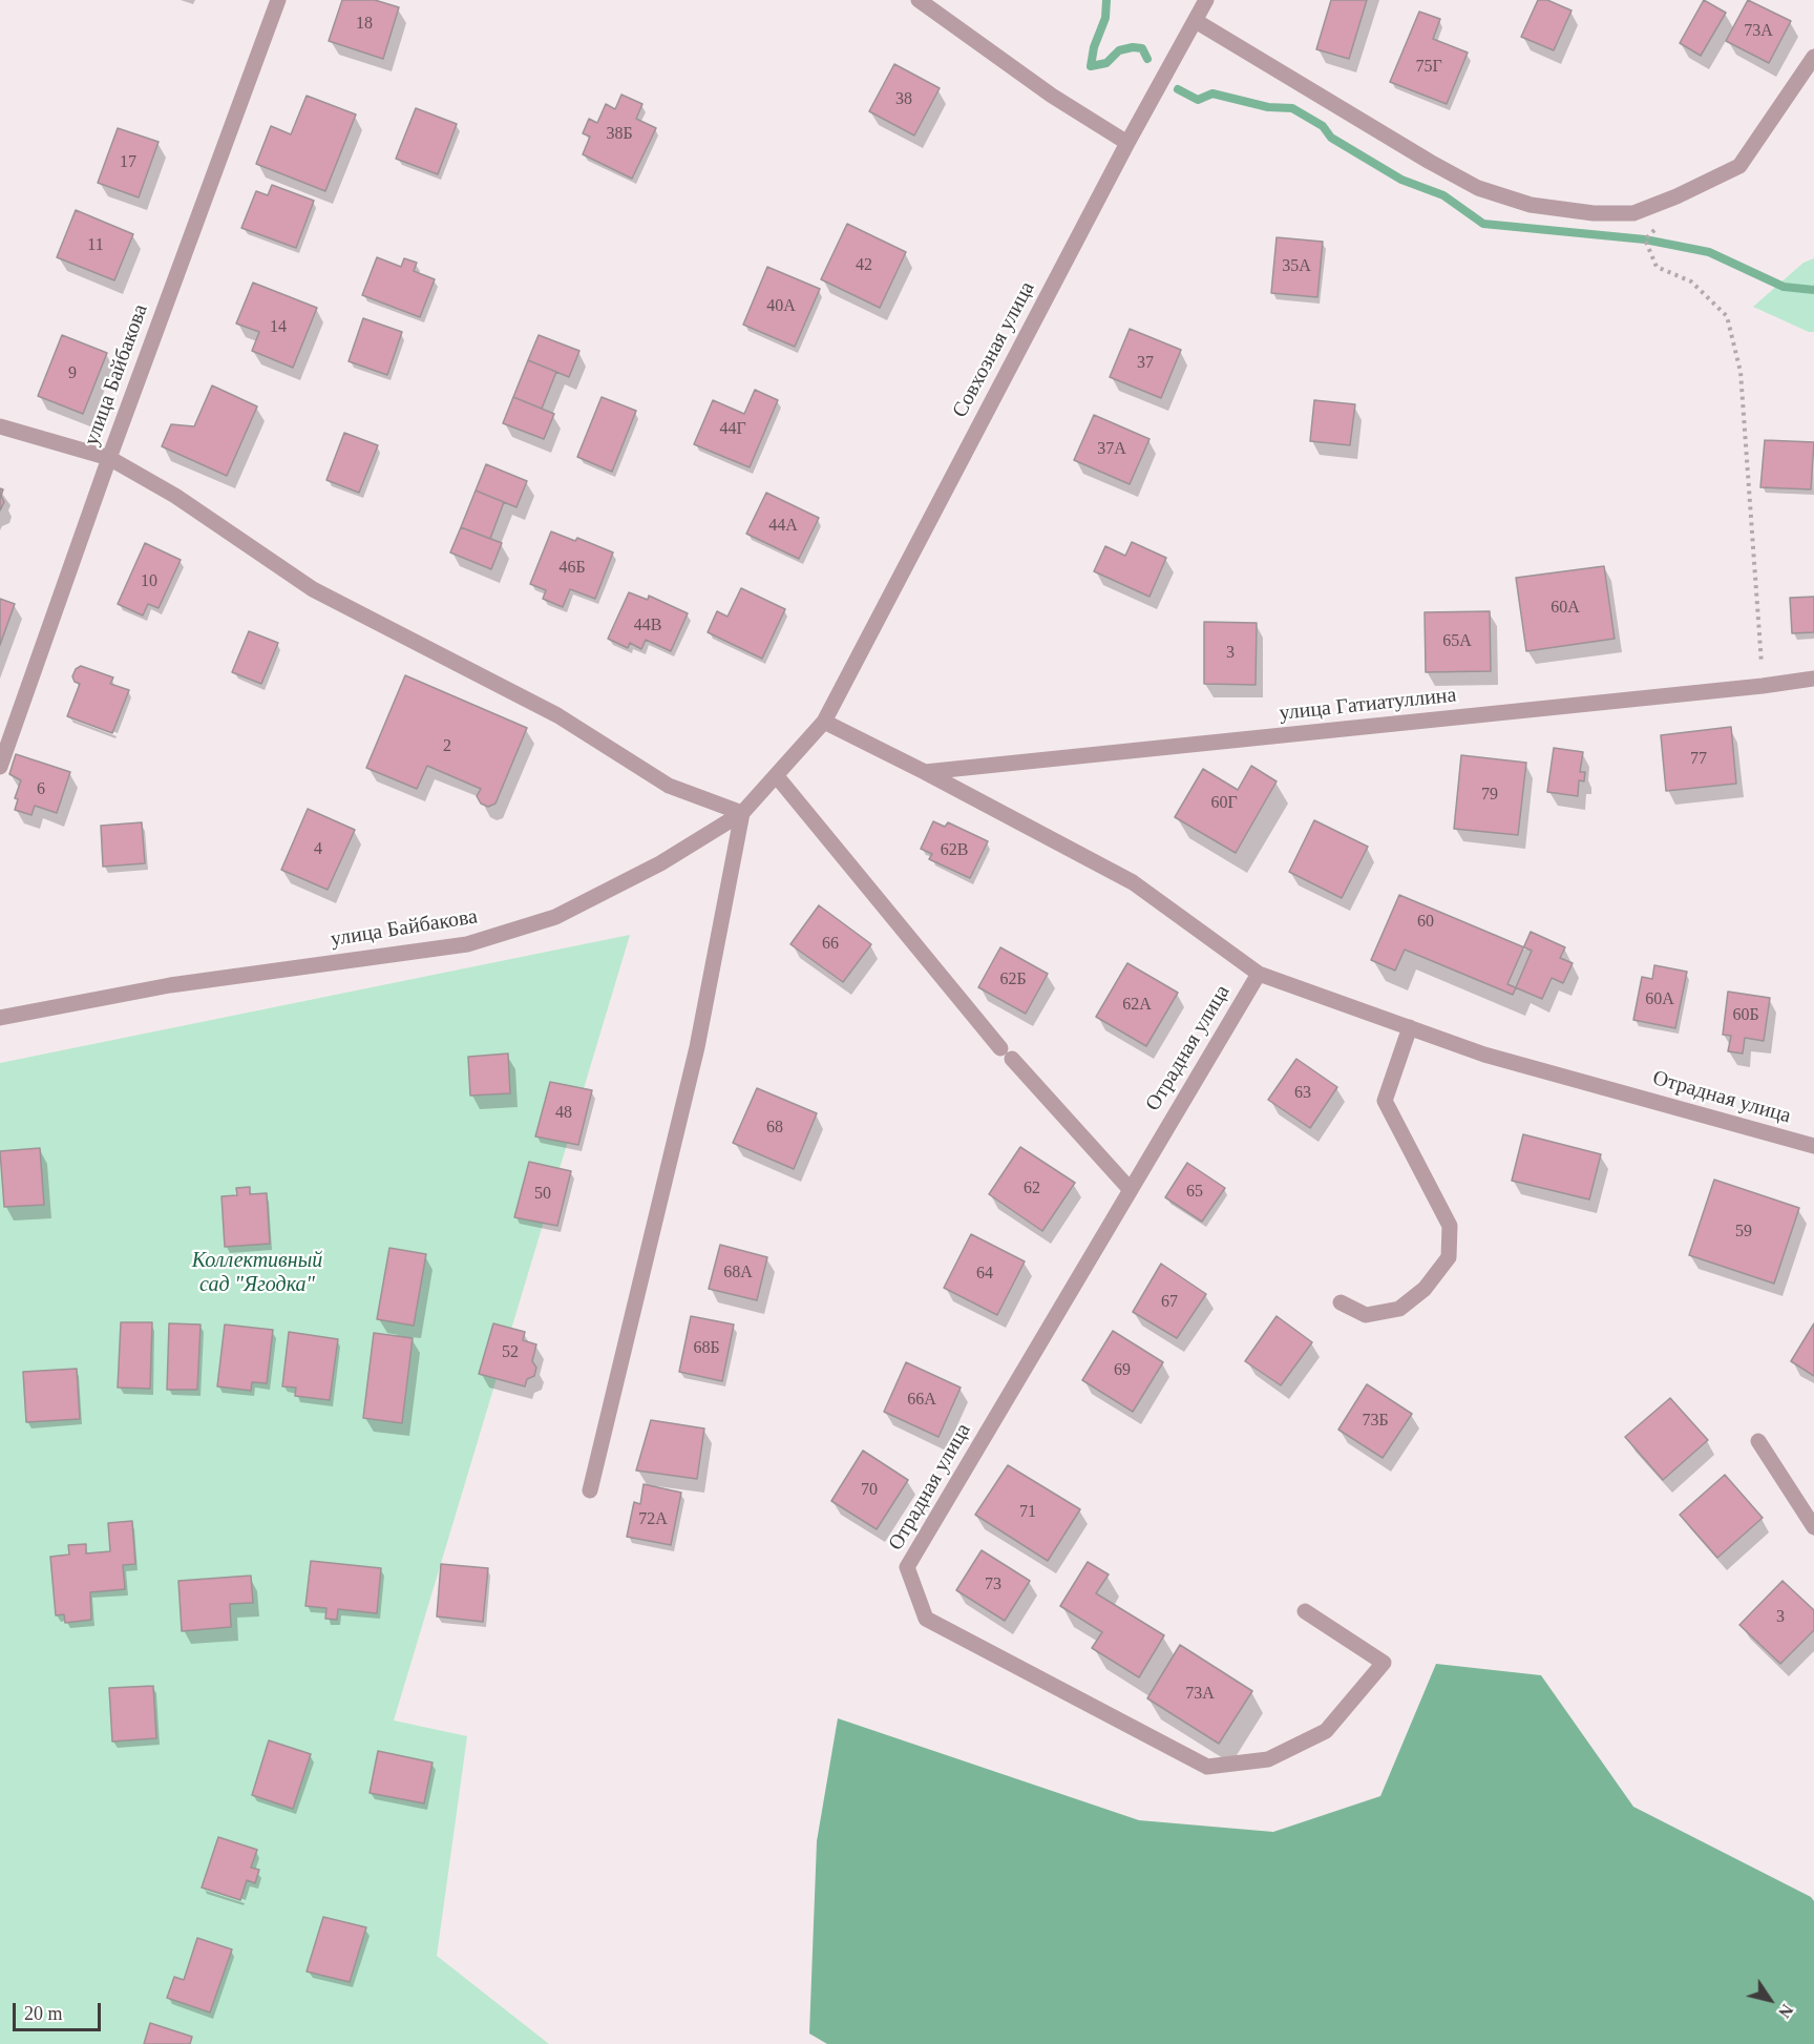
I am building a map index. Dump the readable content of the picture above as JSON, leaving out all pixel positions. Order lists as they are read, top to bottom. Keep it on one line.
{"streets":{"street":["Совхозная улица","улица Байбакова","улица Гатиатуллина","Отрадная улица"]},"crossings":[["Совхозная улица","улица Байбакова"],["Совхозная улица","Отрадная улица"],["улица Байбакова","Отрадная улица"],["улица Гатиатуллина","Отрадная улица"]],"parks":["Коллективный сад \"Ягодка\""],"house_numbers":["18","73А","75Г","38","38Б","17","11","42","35А","40А","14","37","9","44Г","37А","44А","46Б","10","60А","44В","65А","3","2","77","6","79","60Г","4","62В","60","66","62Б","60А","62А","60Б","63","48","68","62","65","50","59","68А","64","67","68Б","52","69","66А","73Б","70","71","72А","73","3","73А"],"scale_bar":"20 m","north":"bottom right"}
